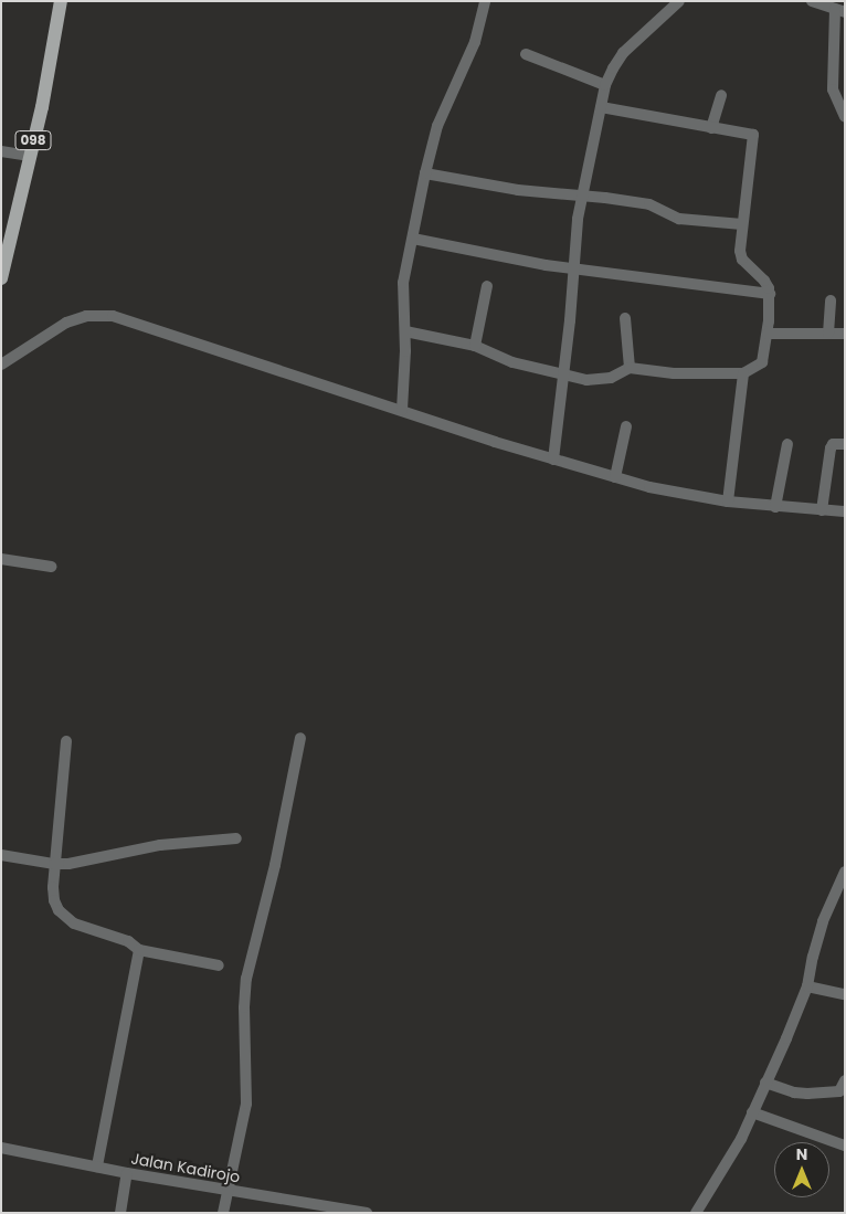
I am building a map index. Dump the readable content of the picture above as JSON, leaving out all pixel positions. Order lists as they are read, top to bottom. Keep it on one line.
{"streets":{"main road":["098"],"street":["Jalan Kadirojo"]},"north":"top"}
